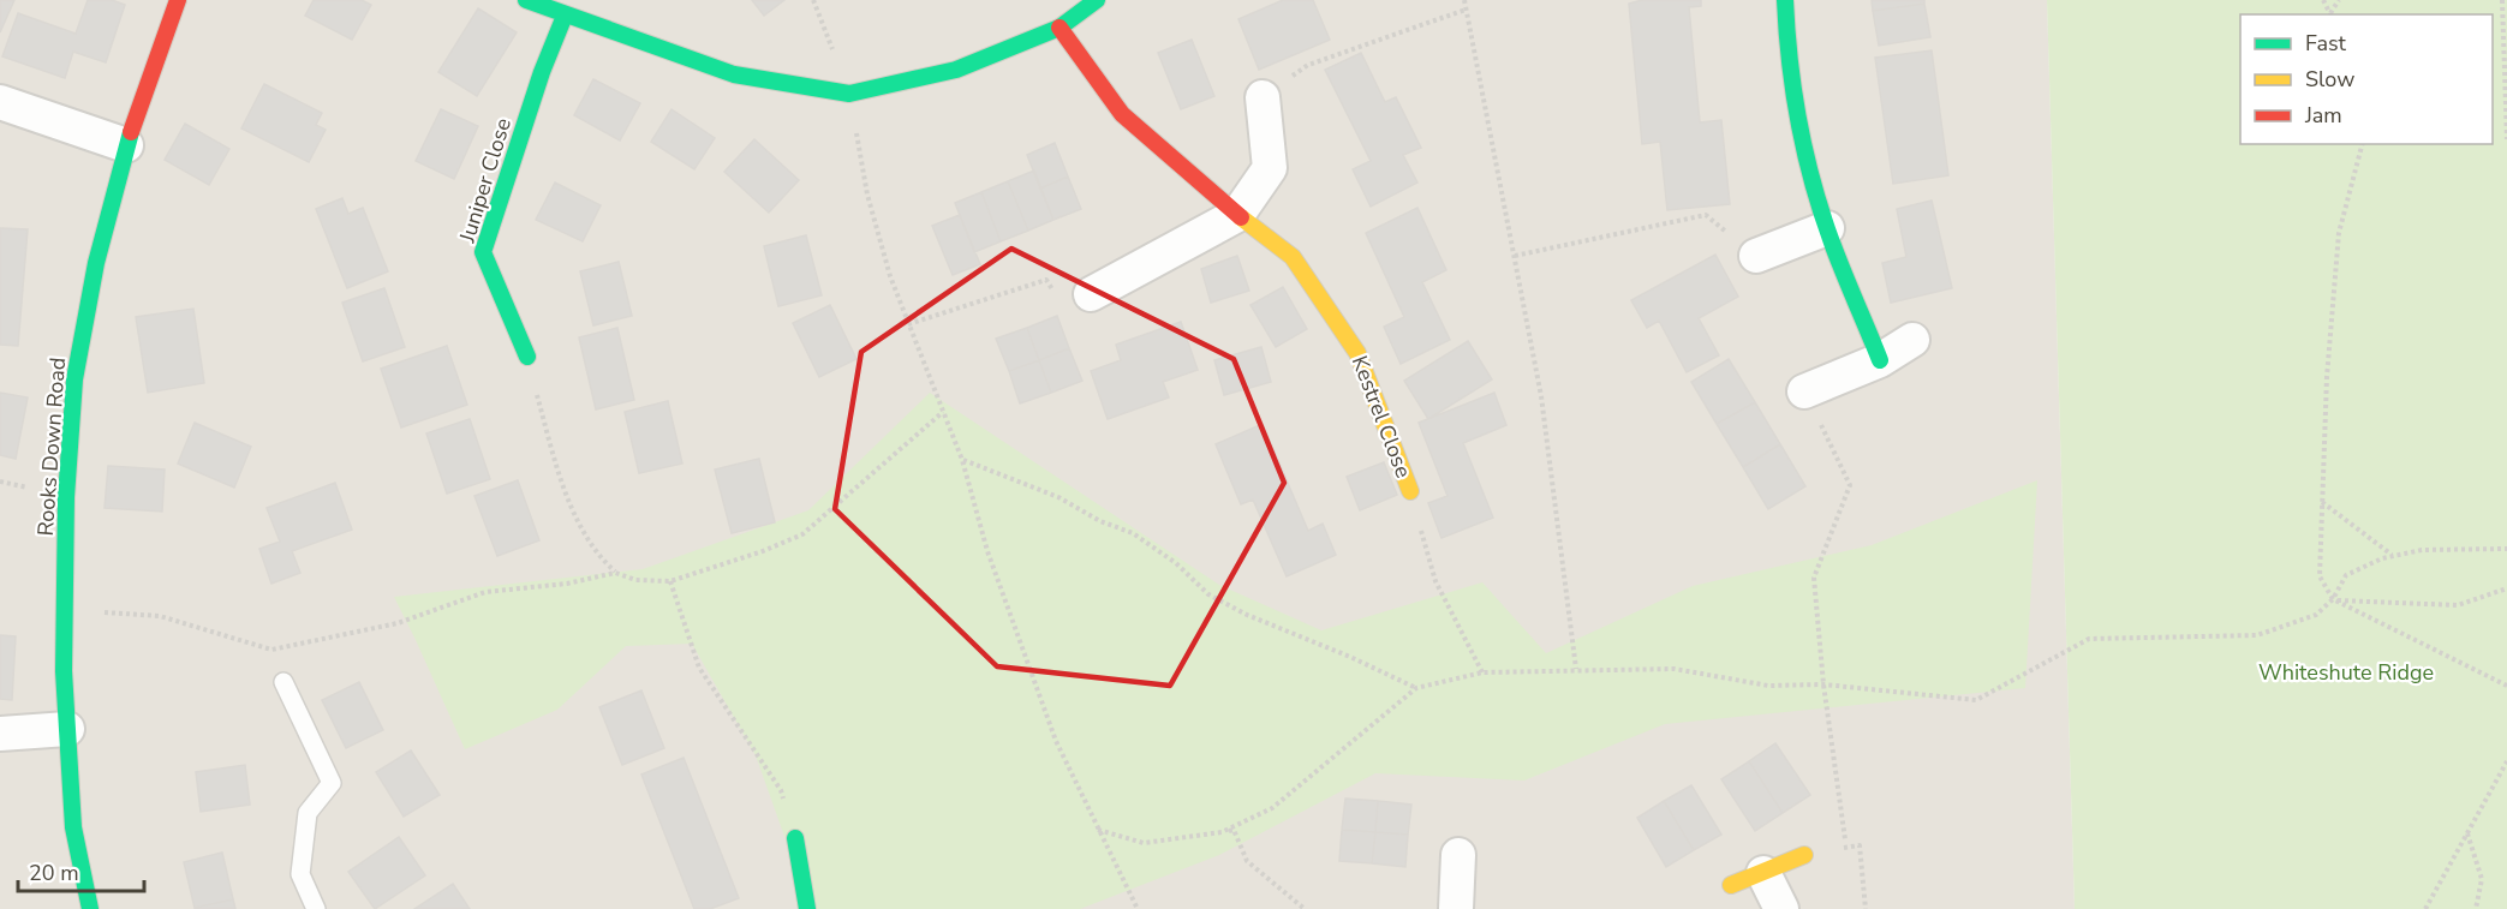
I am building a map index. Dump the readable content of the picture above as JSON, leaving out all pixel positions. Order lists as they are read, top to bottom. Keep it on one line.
{"streets":{"street":["Juniper Close","Kestrel Close","Rooks Down Road"]},"parks":["Whiteshute Ridge"],"legend":["Fast","Slow","Jam"],"scale_bar":"20 m"}
